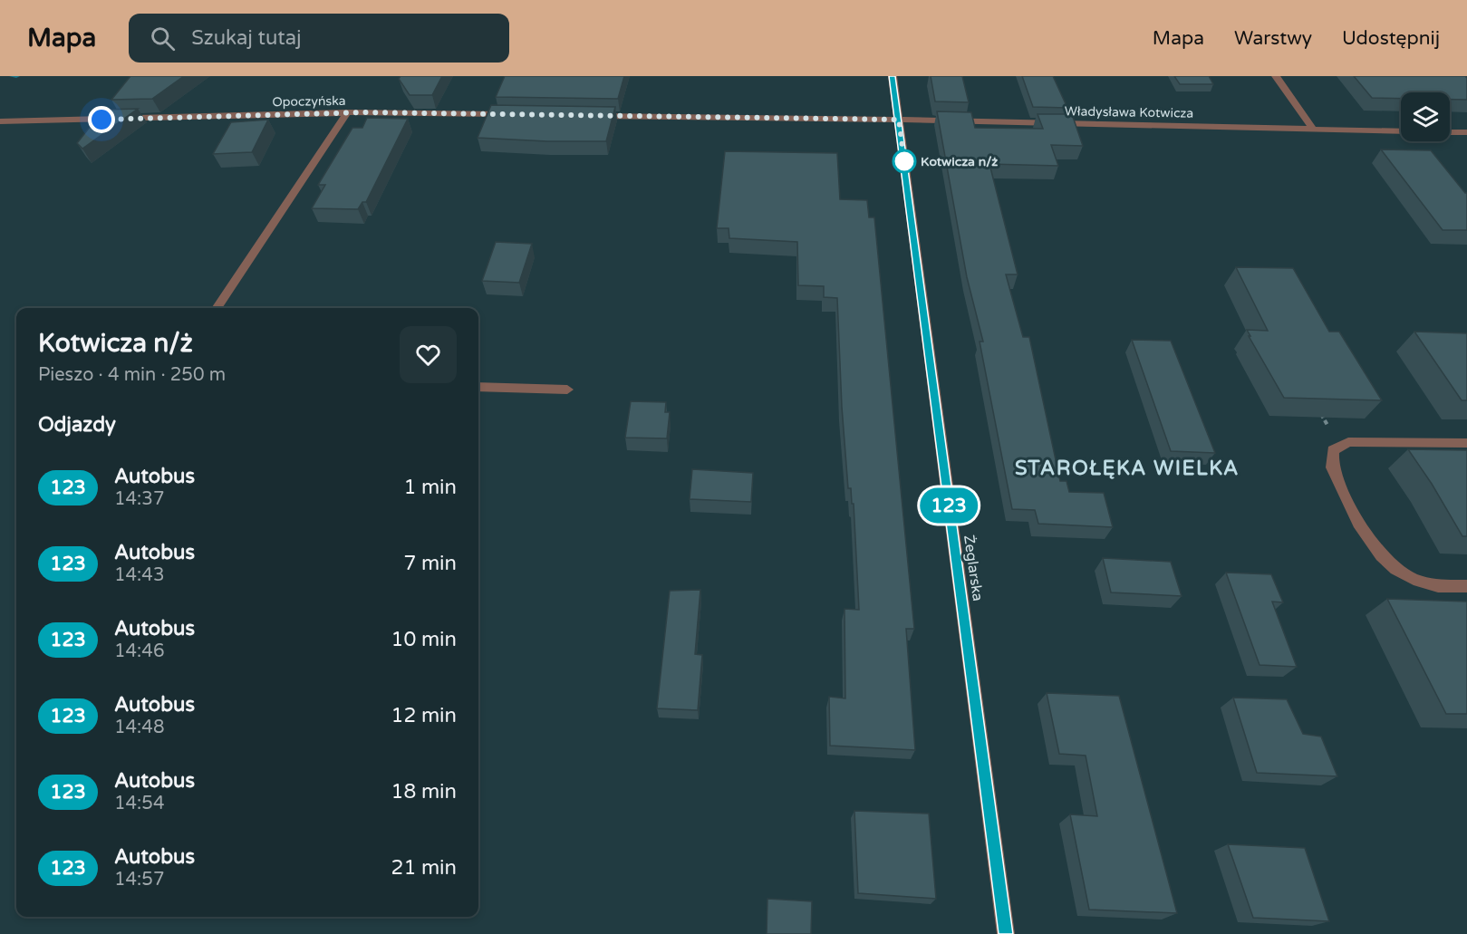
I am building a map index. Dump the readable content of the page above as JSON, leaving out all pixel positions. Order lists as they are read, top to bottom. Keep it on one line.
{"streets":{"street":["Opoczyńska","Władysława Kotwicza","Żeglarska"]},"crossings":[["Władysława Kotwicza","Żeglarska"]],"districts":["STAROŁĘKA WIELKA"],"places":["Kotwicza n/ż"],"lines":["bus line 123"],"page":{"header":"Mapa","search":"Szukaj tutaj","nav":["Mapa","Warstwy","Udostępnij"],"on_map":"123","heading":[["Kotwicza n/ż","Pieszo · 4 min · 250 m"],"Odjazdy"],"list":[{"mark":"123","name":"Autobus","note":"14:37","value":"1 min"},{"mark":"123","name":"Autobus","note":"14:43","value":"7 min"},{"mark":"123","name":"Autobus","note":"14:46","value":"10 min"},{"mark":"123","name":"Autobus","note":"14:48","value":"12 min"},{"mark":"123","name":"Autobus","note":"14:54","value":"18 min"},{"mark":"123","name":"Autobus","note":"14:57","value":"21 min"}]}}
